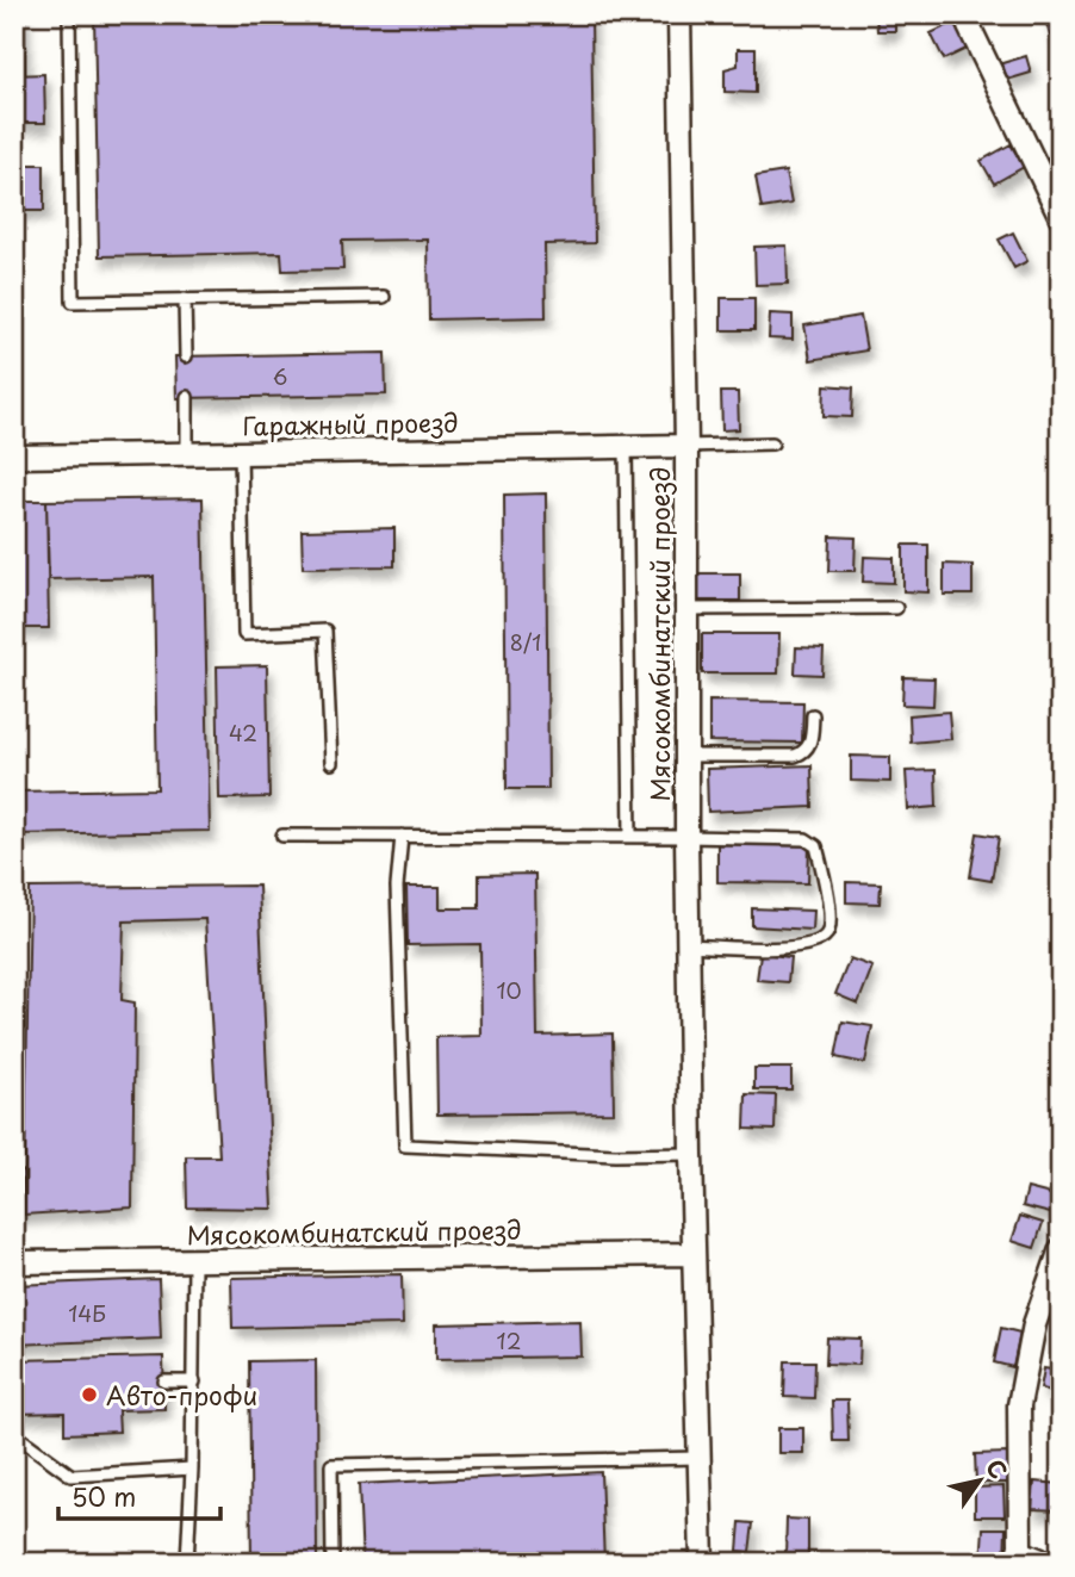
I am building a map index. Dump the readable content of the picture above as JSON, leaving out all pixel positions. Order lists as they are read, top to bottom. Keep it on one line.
{"streets":{"street":["Гаражный проезд","Мясокомбинатский проезд"]},"crossings":[["Гаражный проезд","Мясокомбинатский проезд"]],"places":["Авто-профи"],"house_numbers":["6","8/1","42","10","14Б","12"],"scale_bar":"50 m","north":"top right"}
